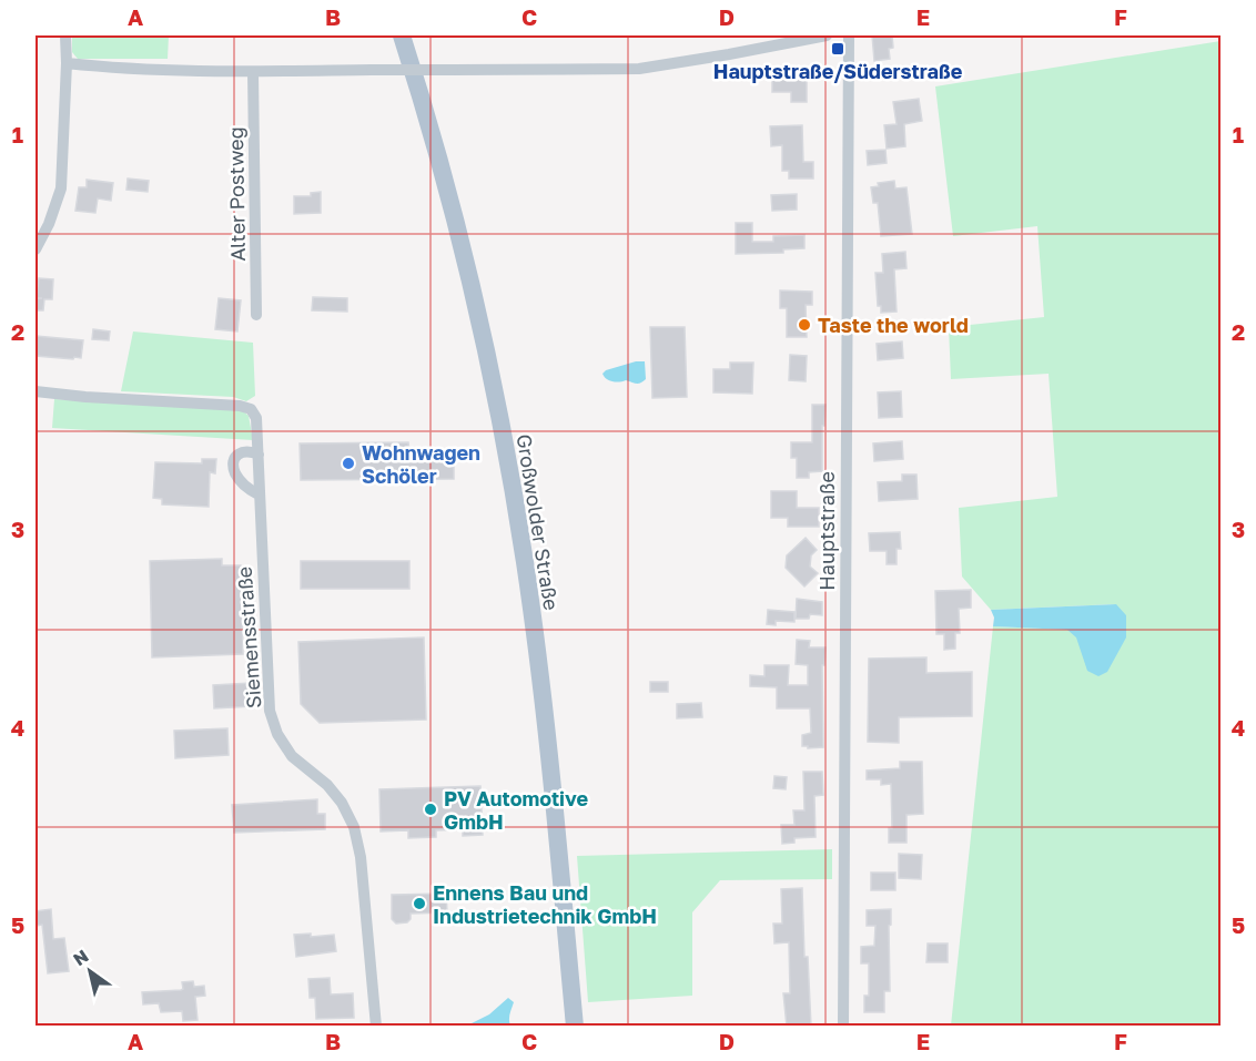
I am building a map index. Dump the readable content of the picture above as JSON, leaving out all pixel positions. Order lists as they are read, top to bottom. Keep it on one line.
{"streets":{"main road":["Großwolder Straße"],"street":["Alter Postweg","Hauptstraße","Siemensstraße"]},"places":{"transit":["Hauptstraße/Süderstraße"],"other":["Taste the world","Wohnwagen Schöler","PV Automotive GmbH","Ennens Bau und Industrietechnik GmbH"]},"north":"top left","grid":{"columns":["A","B","C","D","E","F"],"rows":["1","2","3","4","5"]}}
